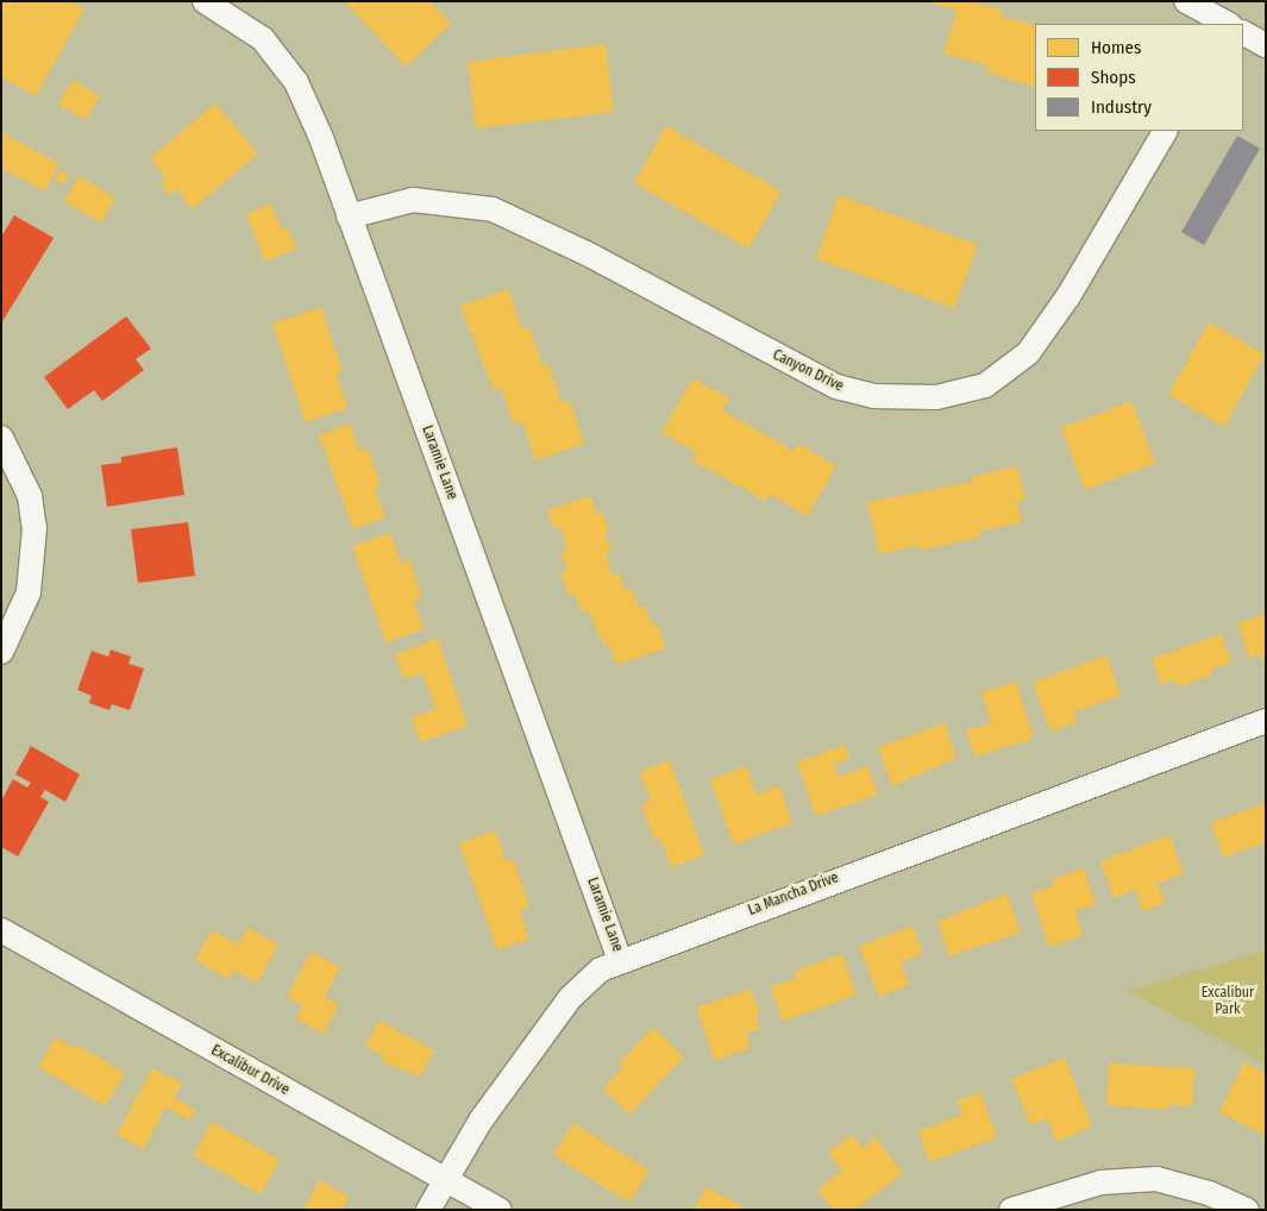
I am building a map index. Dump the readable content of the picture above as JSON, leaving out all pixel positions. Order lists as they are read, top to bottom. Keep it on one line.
{"streets":{"street":["Canyon Drive","Laramie Lane","La Mancha Drive","Excalibur Drive"]},"crossings":[["Canyon Drive","Laramie Lane"],["Laramie Lane","La Mancha Drive"],["La Mancha Drive","Excalibur Drive"]],"parks":["Excalibur Park"],"legend":["Homes","Shops","Industry"]}
